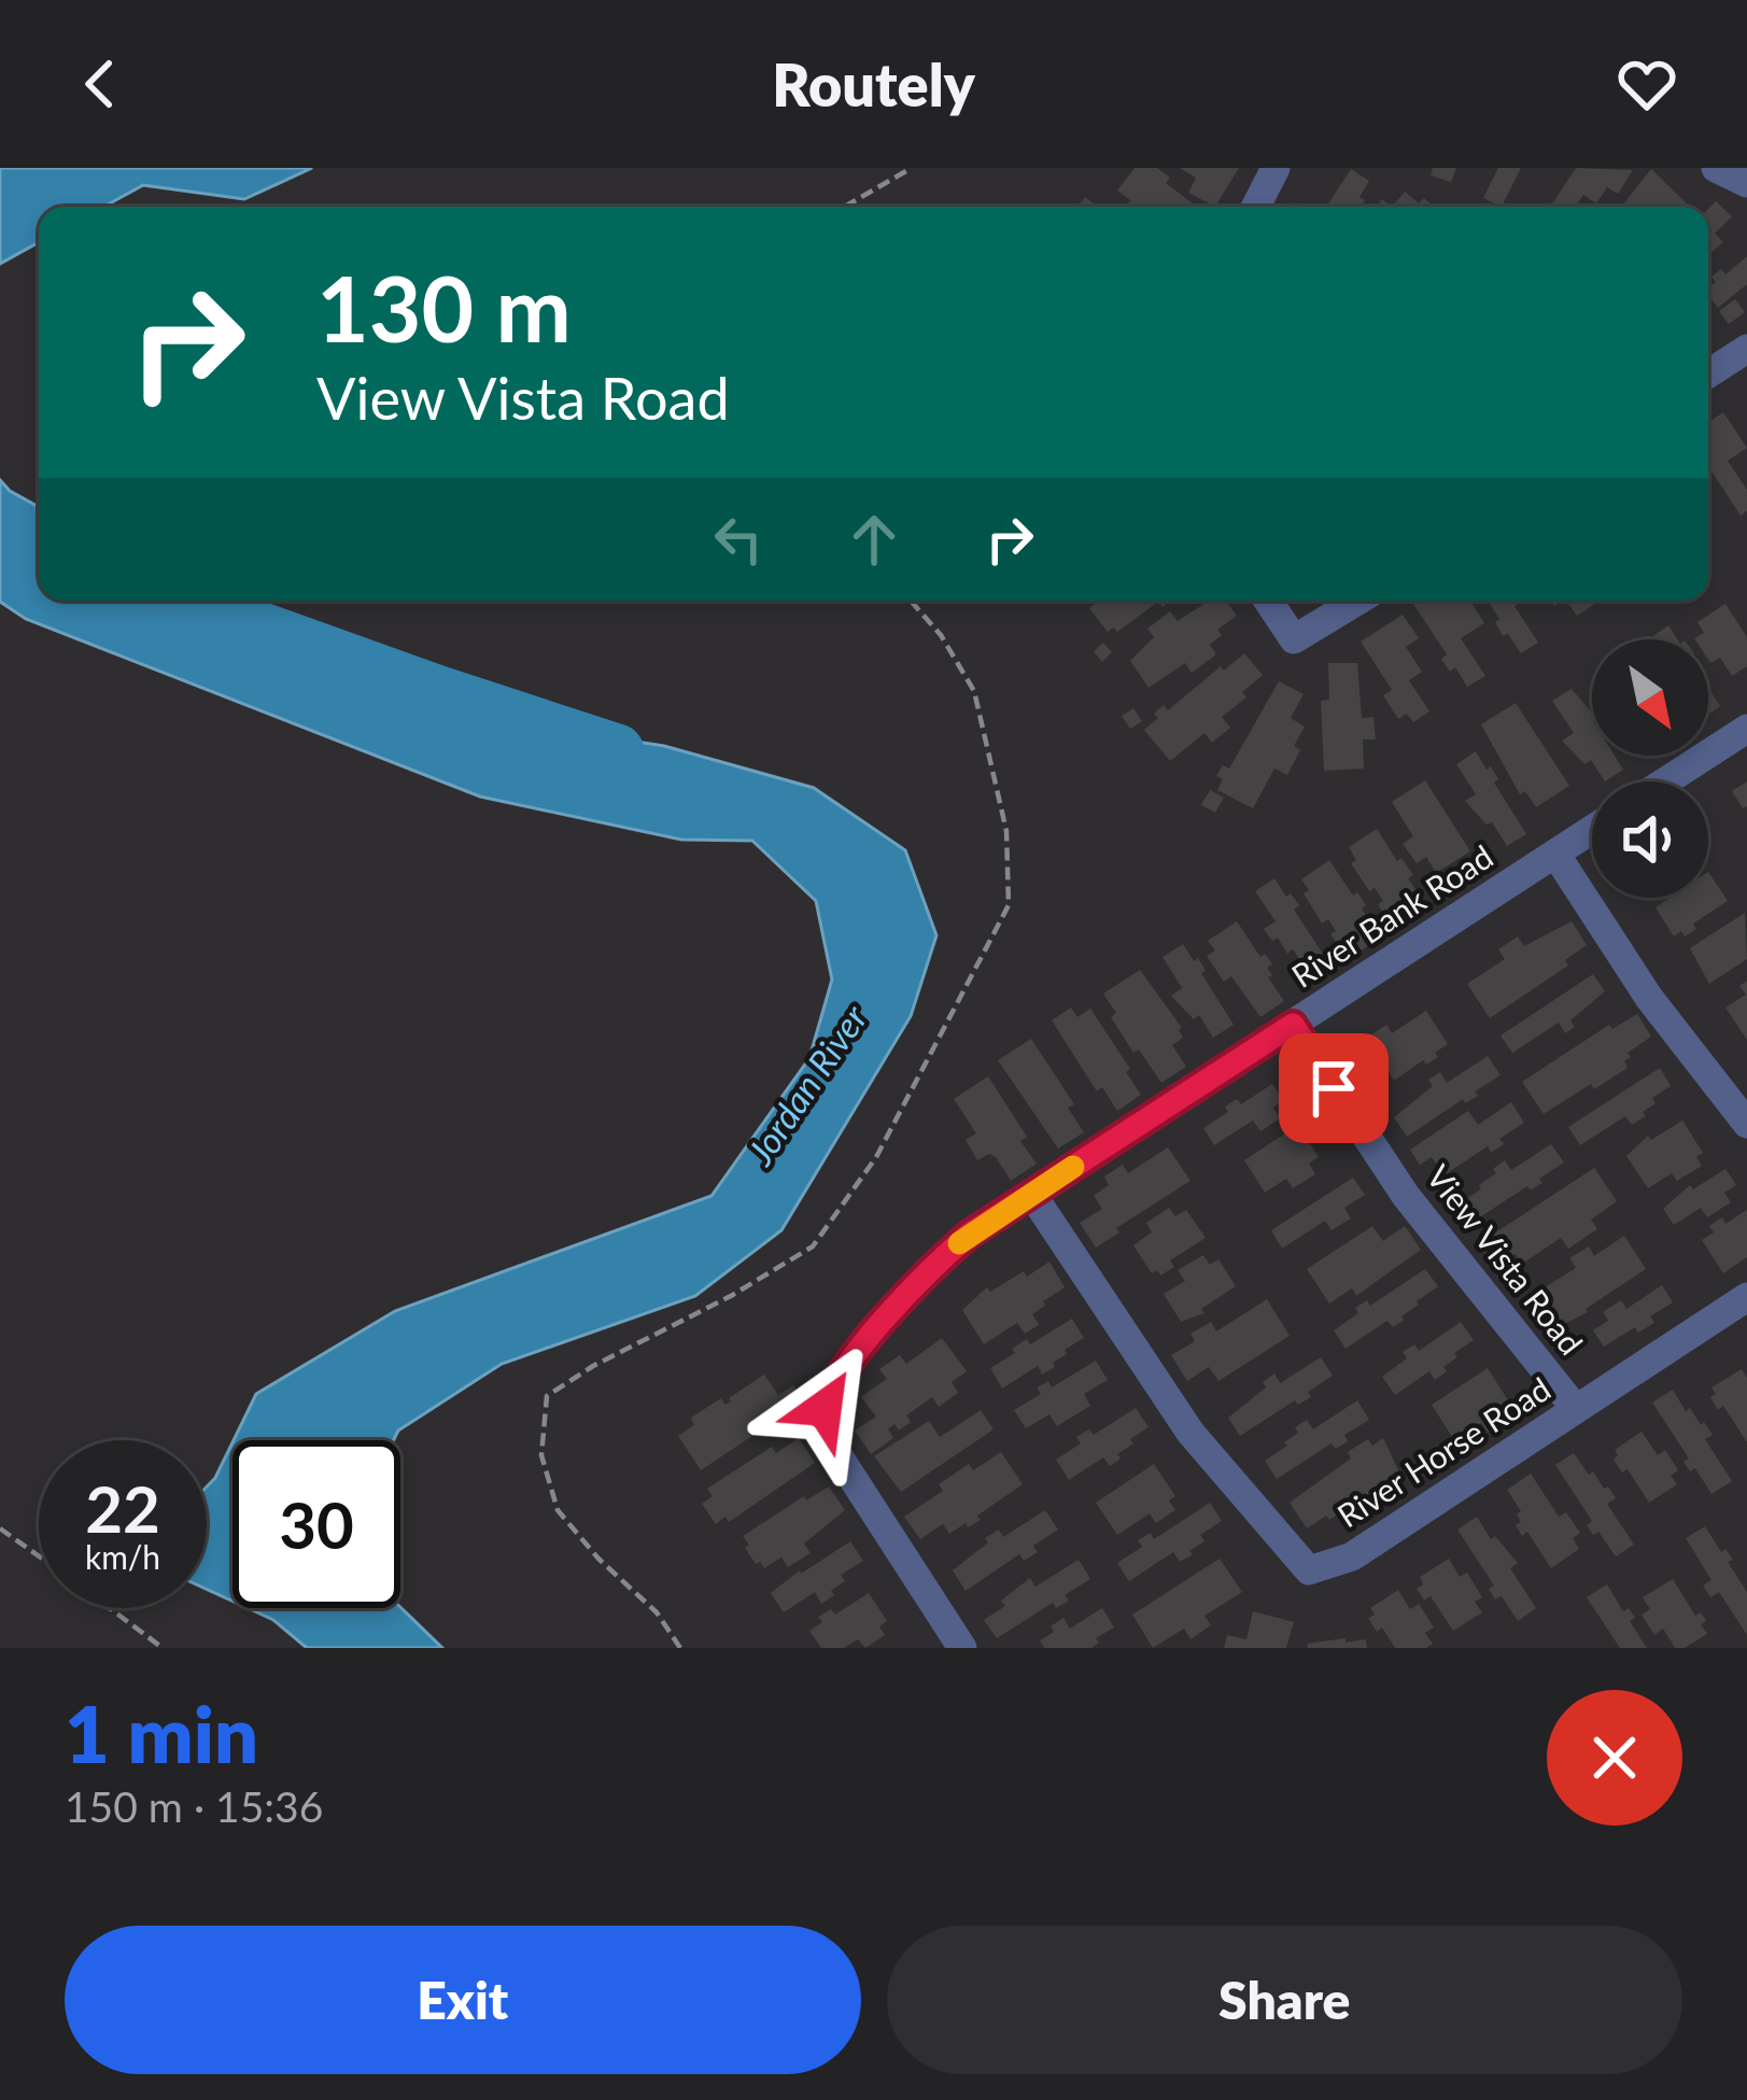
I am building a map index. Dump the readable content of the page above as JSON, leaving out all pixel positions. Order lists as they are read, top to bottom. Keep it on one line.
{"streets":{"street":["River Bank Road","View Vista Road","River Horse Road"]},"crossings":[["River Bank Road","View Vista Road"],["River Bank Road","River Horse Road"],["View Vista Road","River Horse Road"]],"water":["Jordan River"],"north":"bottom right","page":{"header":"Routely","turn":["130 m","View Vista Road"],"speed":"22 km/h","limit":"30","heading":["1 min","150 m · 15:36"],"buttons":["Exit","Share"]}}
